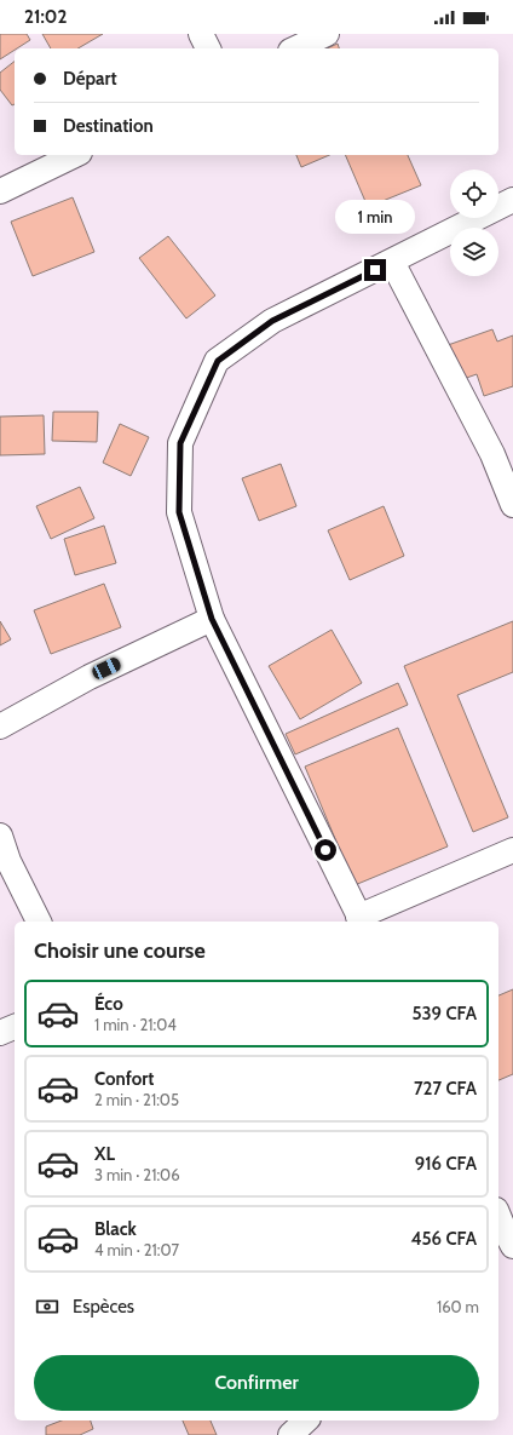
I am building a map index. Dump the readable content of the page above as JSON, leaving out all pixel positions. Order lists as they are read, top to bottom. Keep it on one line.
{"page":{"status":"21:02","banner":["Départ","Destination"],"bubble":"1 min","heading":"Choisir une course","list":[{"name":"Éco","note":"1 min · 21:04","value":"539 CFA"},{"name":"Confort","note":"2 min · 21:05","value":"727 CFA"},{"name":"XL","note":"3 min · 21:06","value":"916 CFA"},{"name":"Black","note":"4 min · 21:07","value":"456 CFA"}],"pay":["Espèces","160 m"],"buttons":"Confirmer"}}
